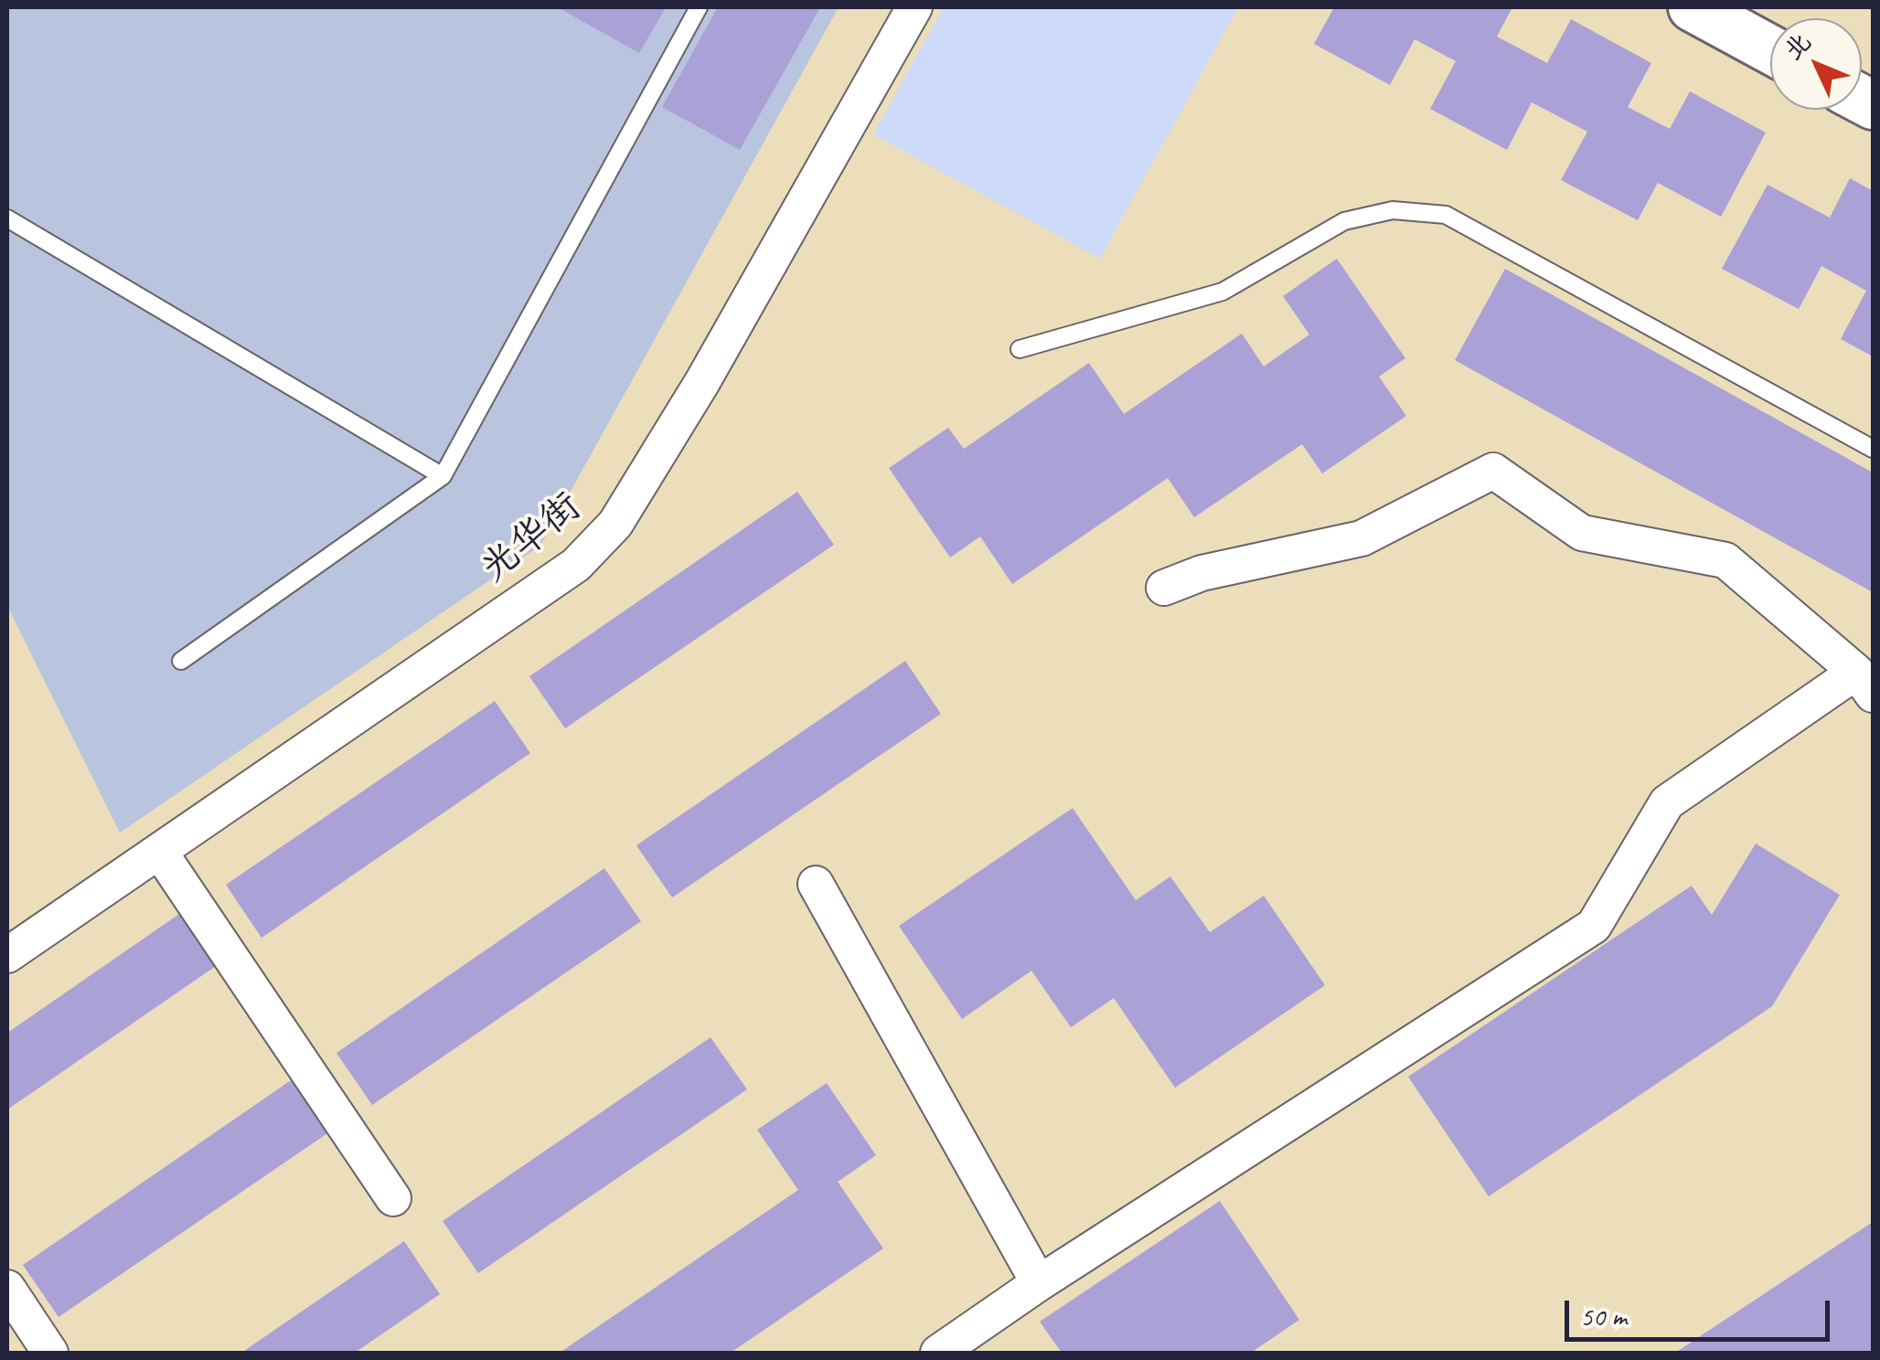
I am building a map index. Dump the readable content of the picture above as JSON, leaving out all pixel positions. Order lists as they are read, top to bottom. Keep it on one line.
{"streets":{"street":["光华街"]},"scale_bar":"50 m","north":"top left"}
